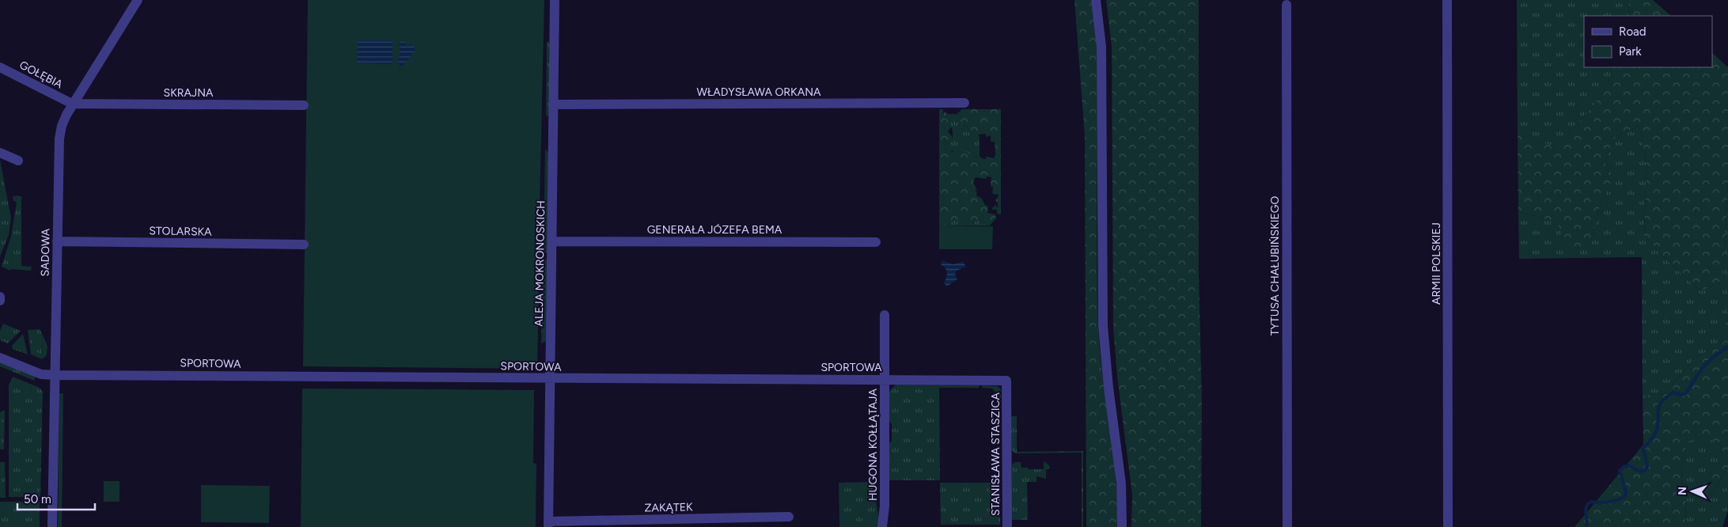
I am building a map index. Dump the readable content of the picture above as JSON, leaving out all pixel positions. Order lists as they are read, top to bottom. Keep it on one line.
{"streets":{"street":["GOŁĘBIA","WŁADYSŁAWA ORKANA","SKRAJNA","GENERAŁA JÓZEFA BEMA","STOLARSKA","SADOWA","ALEJA MOKRONOSKICH","ARMII POLSKIEJ","TYTUSA CHAŁUBIŃSKIEGO","SPORTOWA","HUGONA KOŁŁĄTAJA","STANISŁAWA STASZICA","ZAKĄTEK"]},"crossings":[["GOŁĘBIA","SKRAJNA"],["GOŁĘBIA","SADOWA"],["WŁADYSŁAWA ORKANA","ALEJA MOKRONOSKICH"],["SKRAJNA","SADOWA"],["GENERAŁA JÓZEFA BEMA","ALEJA MOKRONOSKICH"],["STOLARSKA","SADOWA"],["SADOWA","SPORTOWA"],["ALEJA MOKRONOSKICH","SPORTOWA"],["ALEJA MOKRONOSKICH","ZAKĄTEK"],["SPORTOWA","HUGONA KOŁŁĄTAJA"],["SPORTOWA","STANISŁAWA STASZICA"]],"legend":["Road","Park"],"scale_bar":"50 m","north":"left"}
